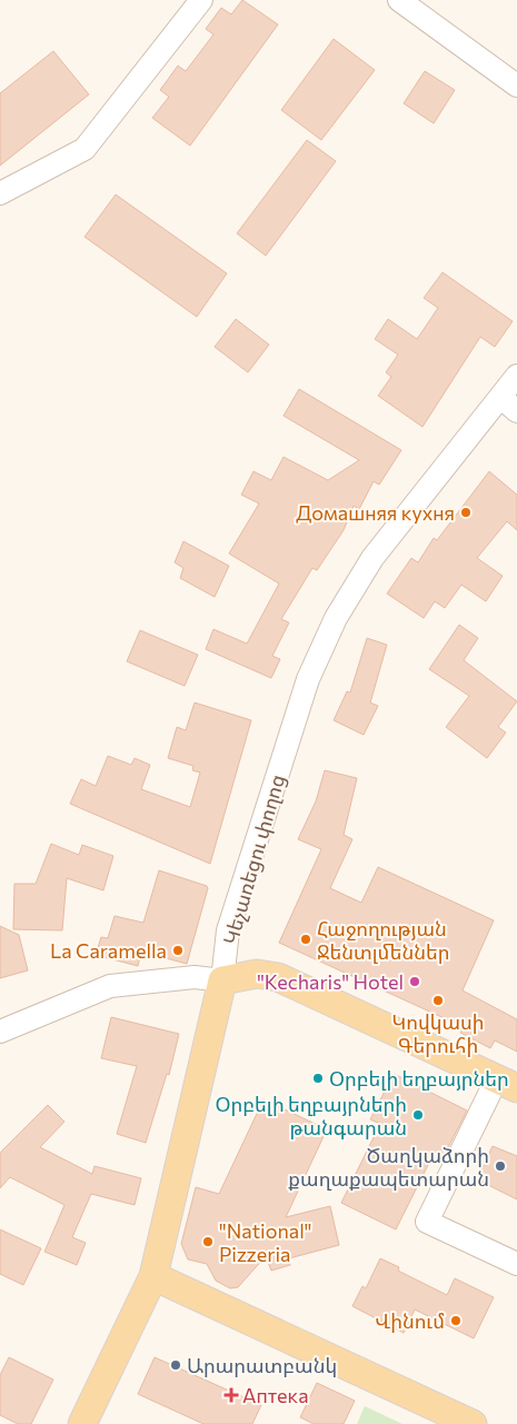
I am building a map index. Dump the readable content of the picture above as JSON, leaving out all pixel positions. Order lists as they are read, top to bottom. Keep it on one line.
{"streets":{"main road":["Կեչառեցու փողոց"]},"places":{"other":["Домашняя кухня","Հաջողության Ջենտլմեններ","La Caramella","\"Kecharis\" Hotel","Կովկասի Գերուհի","Օրբելի եղբայրներ","Օրբելի եղբայրների թանգարան","Ծաղկաձորի քաղաքապետարան","\"National\" Pizzeria","Վինում","Արարատբանկ"],"health":["Аптека"]}}
